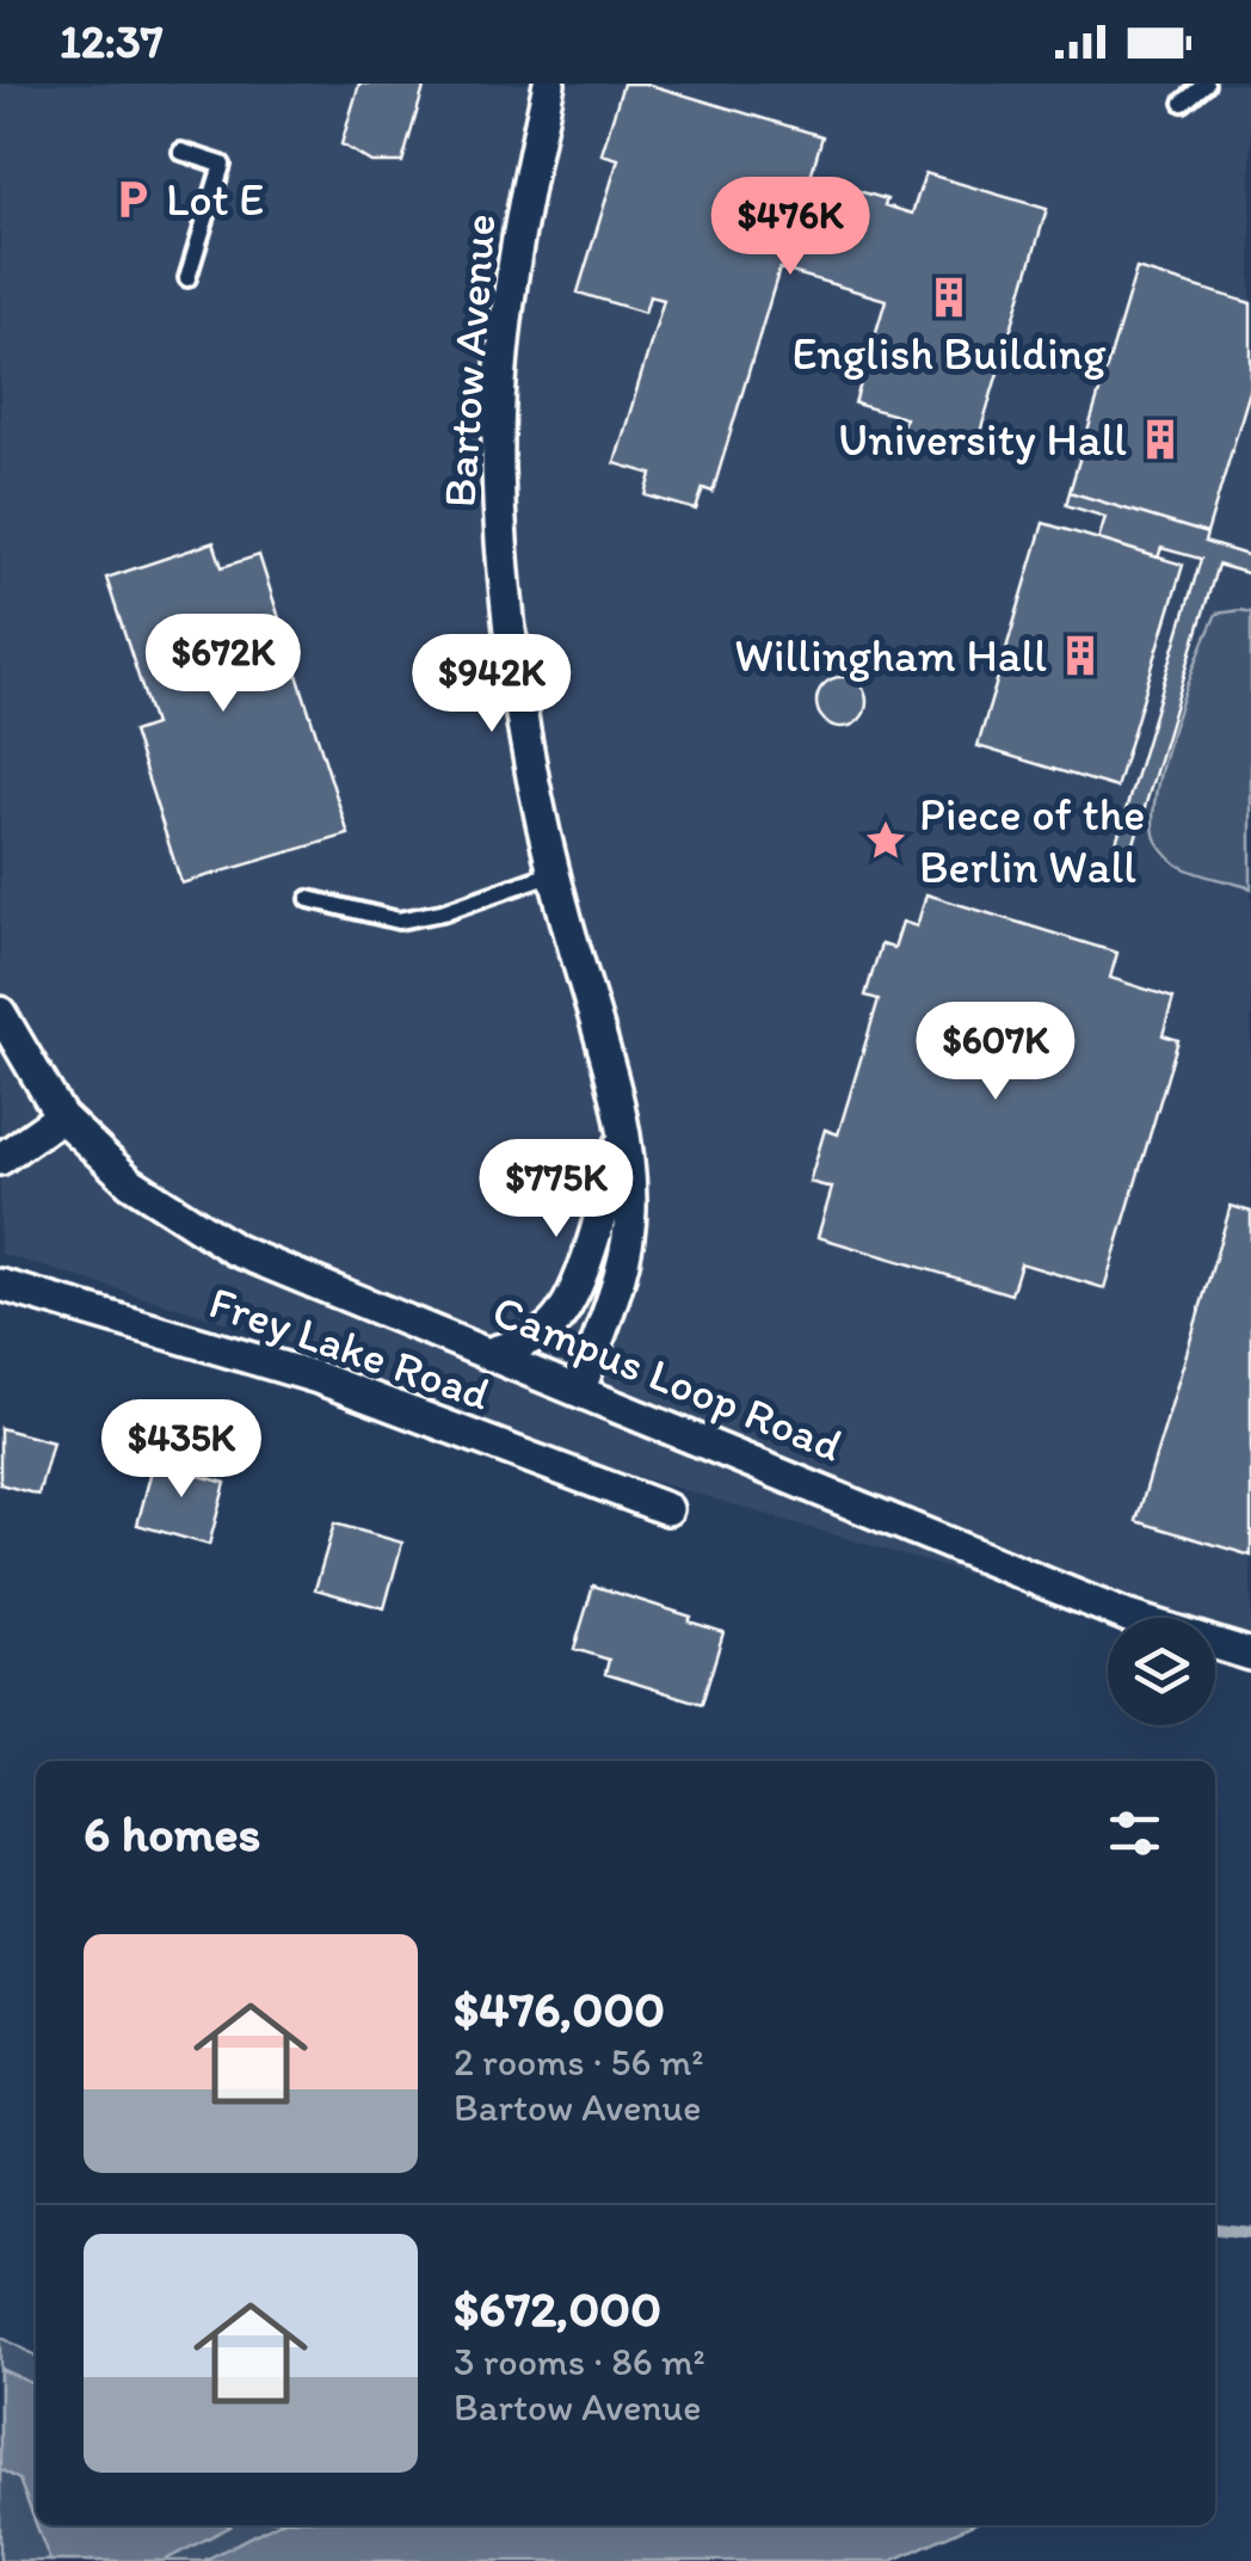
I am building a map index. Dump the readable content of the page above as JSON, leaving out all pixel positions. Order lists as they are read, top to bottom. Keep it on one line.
{"streets":{"street":["Bartow Avenue","Frey Lake Road","Campus Loop Road"]},"crossings":[["Bartow Avenue","Campus Loop Road"]],"places":{"parking":["Lot E"],"building":["English Building","University Hall","Willingham Hall"],"place":["Piece of the Berlin Wall"]},"page":{"status":"12:37","price":["$476K","$672K","$942K","$607K","$775K","$435K"],"heading":"6 homes","list":[{"name":"$476,000","note":"2 rooms · 56 m² · Bartow Avenue"},{"name":"$672,000","note":"3 rooms · 86 m² · Bartow Avenue"}]}}
